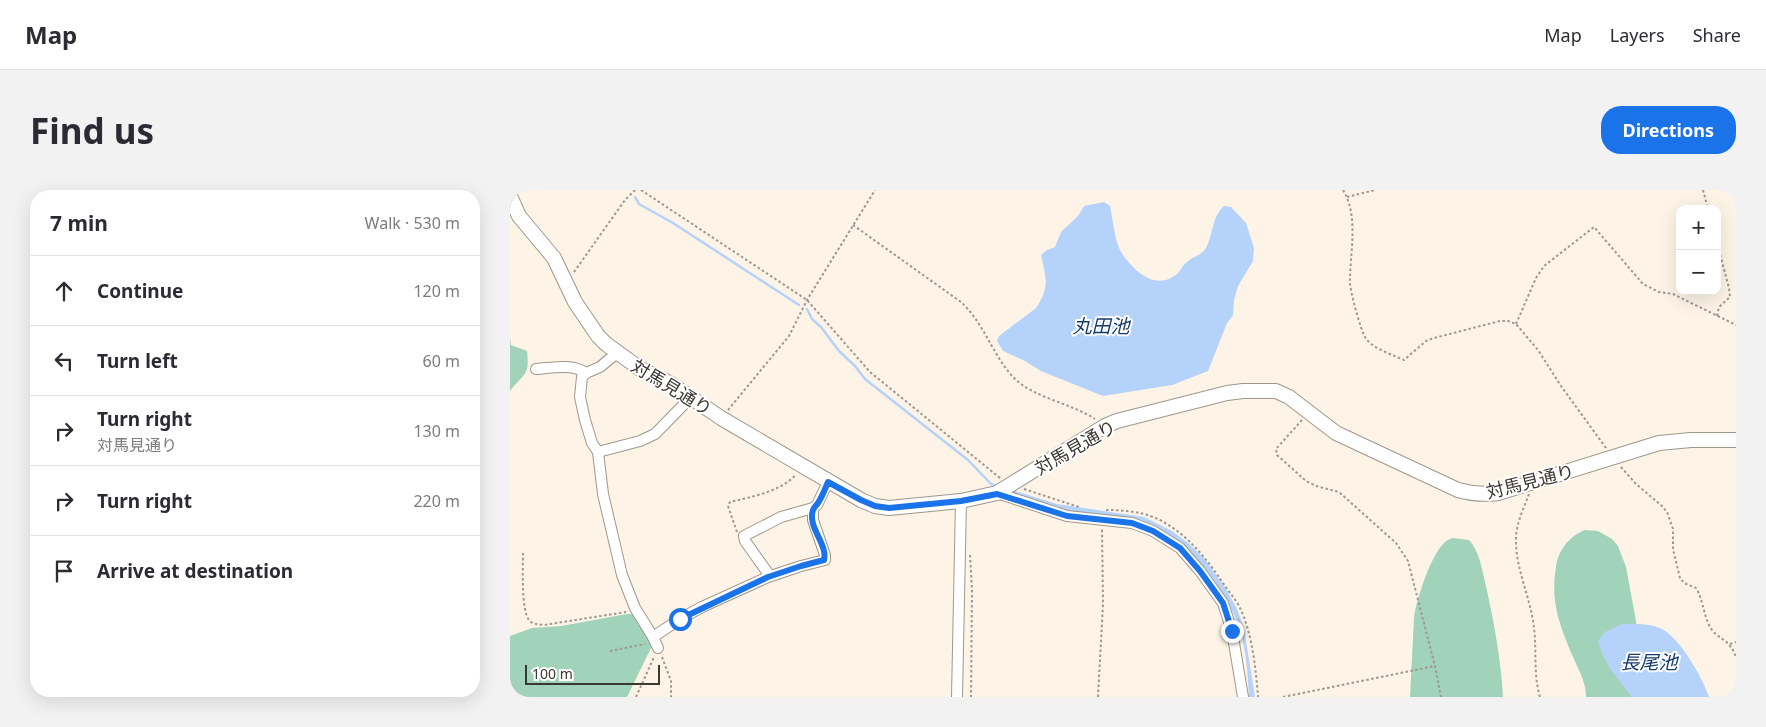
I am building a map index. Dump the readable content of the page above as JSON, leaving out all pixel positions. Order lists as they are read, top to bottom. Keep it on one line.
{"streets":{"street":["対馬見通り"]},"water":["丸田池","長尾池"],"scale_bar":"100 m","page":{"header":"Map","nav":["Map","Layers","Share"],"buttons":"Directions","title":"Find us","heading":["7 min","Walk · 530 m"],"map_buttons":["+","−"],"list":[["Continue","120 m"],["Turn left","60 m"],["Turn right","対馬見通り","130 m"],["Turn right","220 m"],"Arrive at destination"],"scale":"100 m"}}
